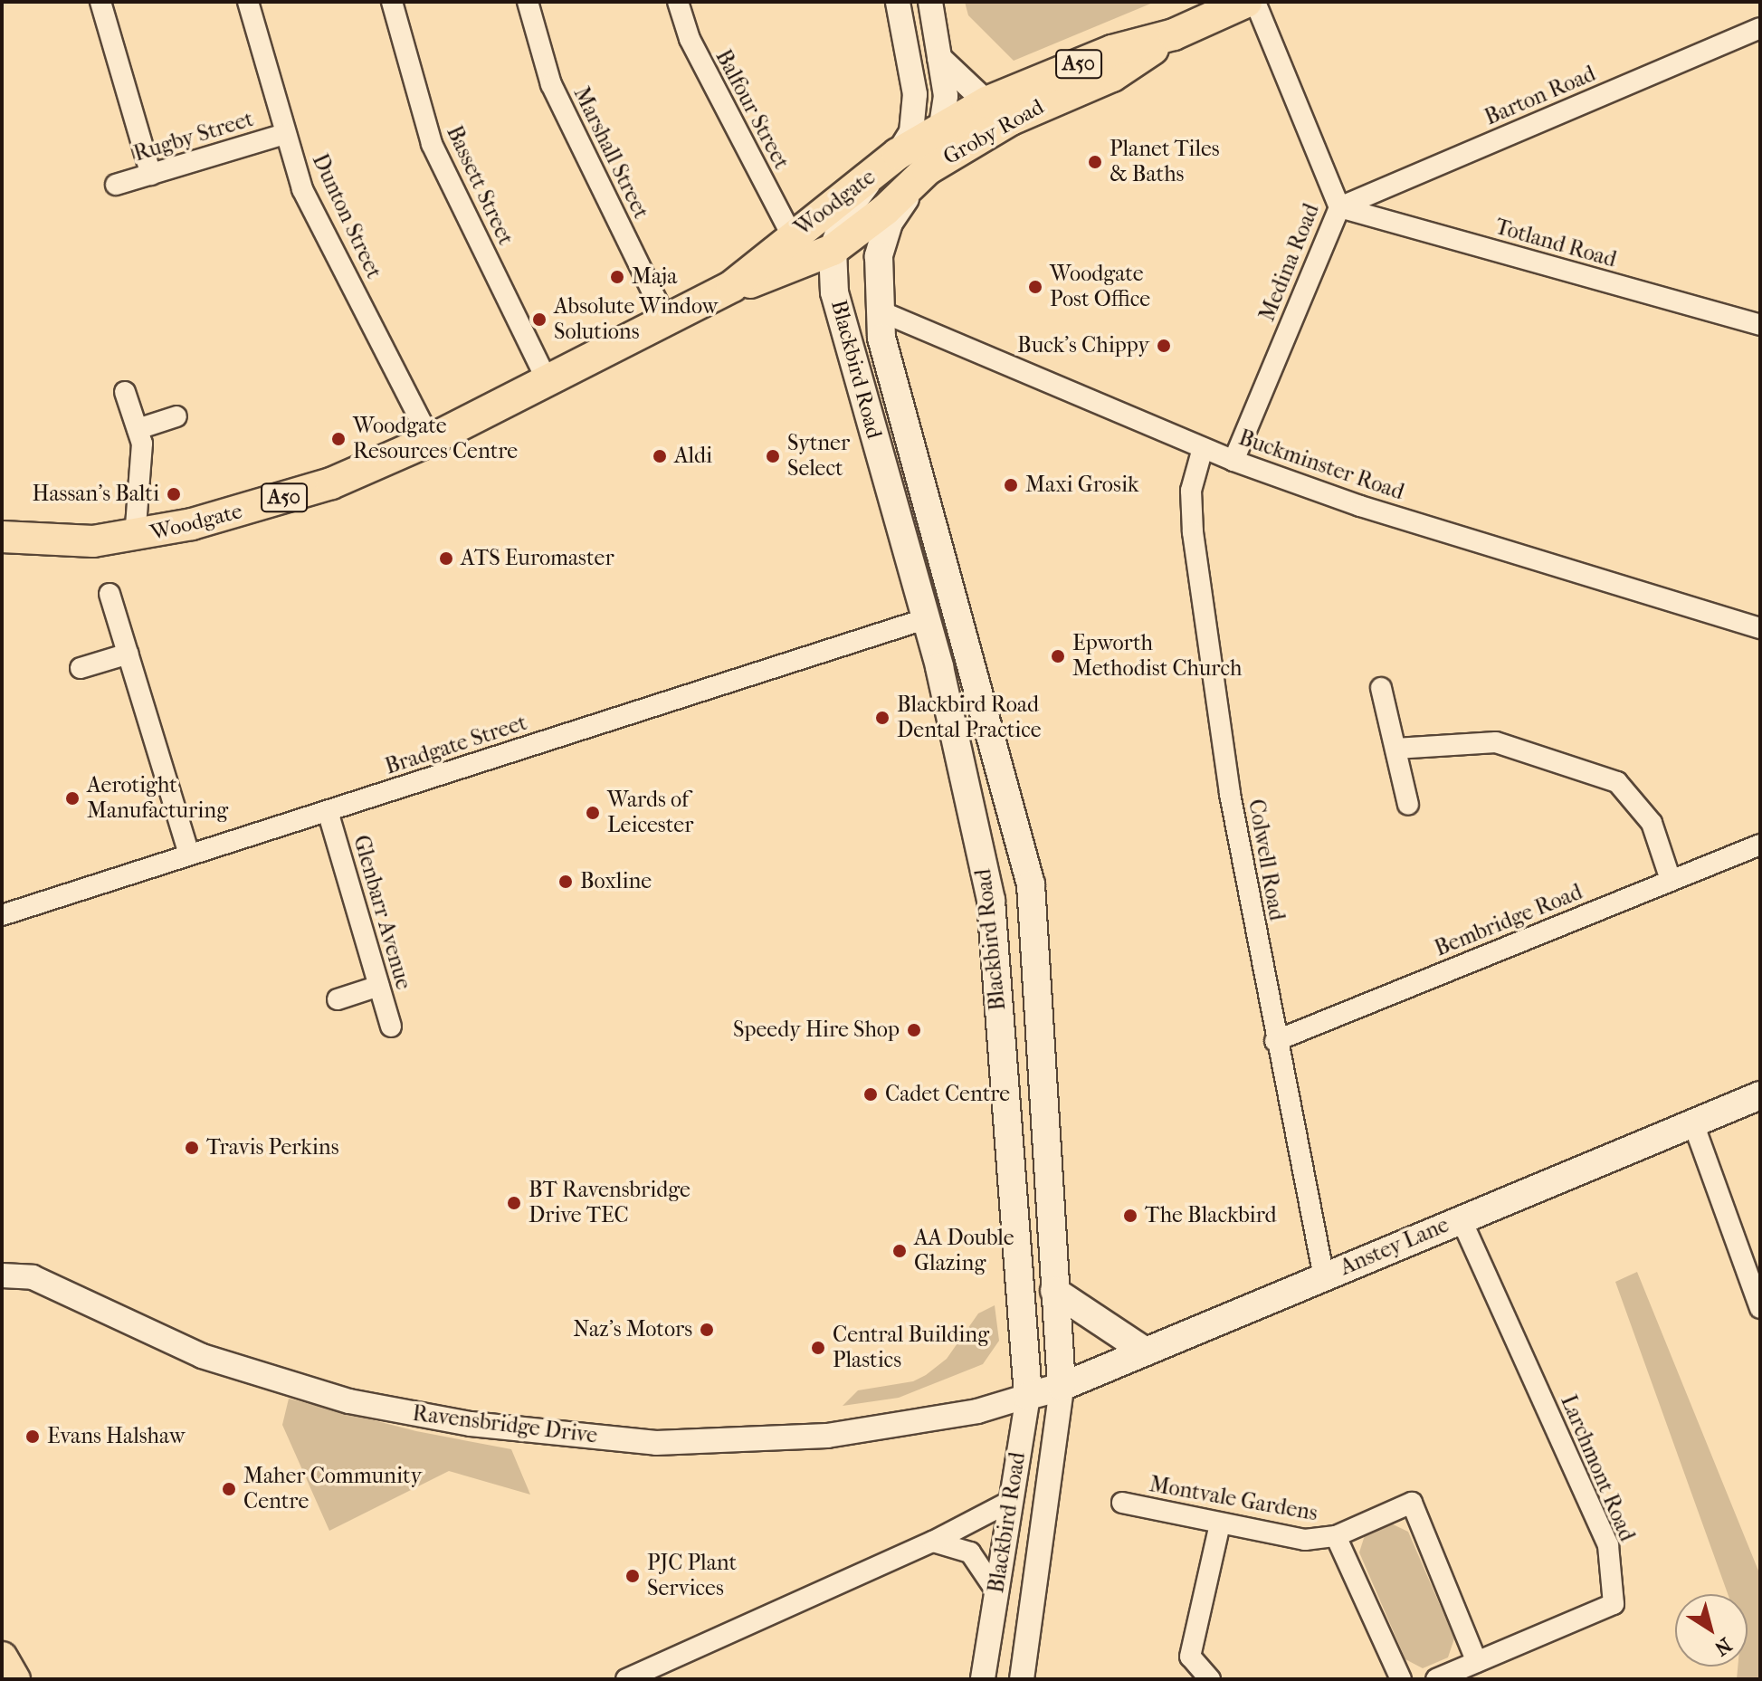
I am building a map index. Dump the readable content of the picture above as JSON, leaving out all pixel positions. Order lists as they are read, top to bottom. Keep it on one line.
{"streets":{"main road":["A50","Groby Road","Woodgate","Blackbird Road","Anstey Lane"],"street":["Barton Road","Balfour Street","Rugby Street","Marshall Street","Bassett Street","Dunton Street","Totland Road","Medina Road","Buckminster Road","Bradgate Street","Colwell Road","Glenbarr Avenue","Bembridge Road","Ravensbridge Drive","Larchmont Road","Montvale Gardens"]},"crossings":[["Barton Road","Totland Road"],["Barton Road","Medina Road"],["Balfour Street","Woodgate"],["Groby Road","Woodgate"],["Groby Road","Blackbird Road"],["Rugby Street","Dunton Street"],["Marshall Street","Woodgate"],["Bassett Street","Woodgate"],["Woodgate","Dunton Street"],["Woodgate","Blackbird Road"],["Totland Road","Medina Road"],["Medina Road","Buckminster Road"],["Blackbird Road","Buckminster Road"],["Blackbird Road","Bradgate Street"],["Blackbird Road","Anstey Lane"],["Blackbird Road","Ravensbridge Drive"],["Buckminster Road","Colwell Road"],["Bradgate Street","Glenbarr Avenue"],["Colwell Road","Bembridge Road"],["Colwell Road","Anstey Lane"],["Anstey Lane","Ravensbridge Drive"],["Anstey Lane","Larchmont Road"],["Larchmont Road","Montvale Gardens"]],"places":["Planet Tiles & Baths","Maja","Woodgate Post Office","Absolute Window Solutions","Buck's Chippy","Woodgate Resources Centre","Aldi","Sytner Select","Maxi Grosik","Hassan's Balti","ATS Euromaster","Epworth Methodist Church","Blackbird Road Dental Practice","Aerotight Manufacturing","Wards of Leicester","Boxline","Speedy Hire Shop","Cadet Centre","Travis Perkins","BT Ravensbridge Drive TEC","The Blackbird","AA Double Glazing","Naz's Motors","Central Building Plastics","Evans Halshaw","Maher Community Centre","PJC Plant Services"],"north":"bottom right"}
